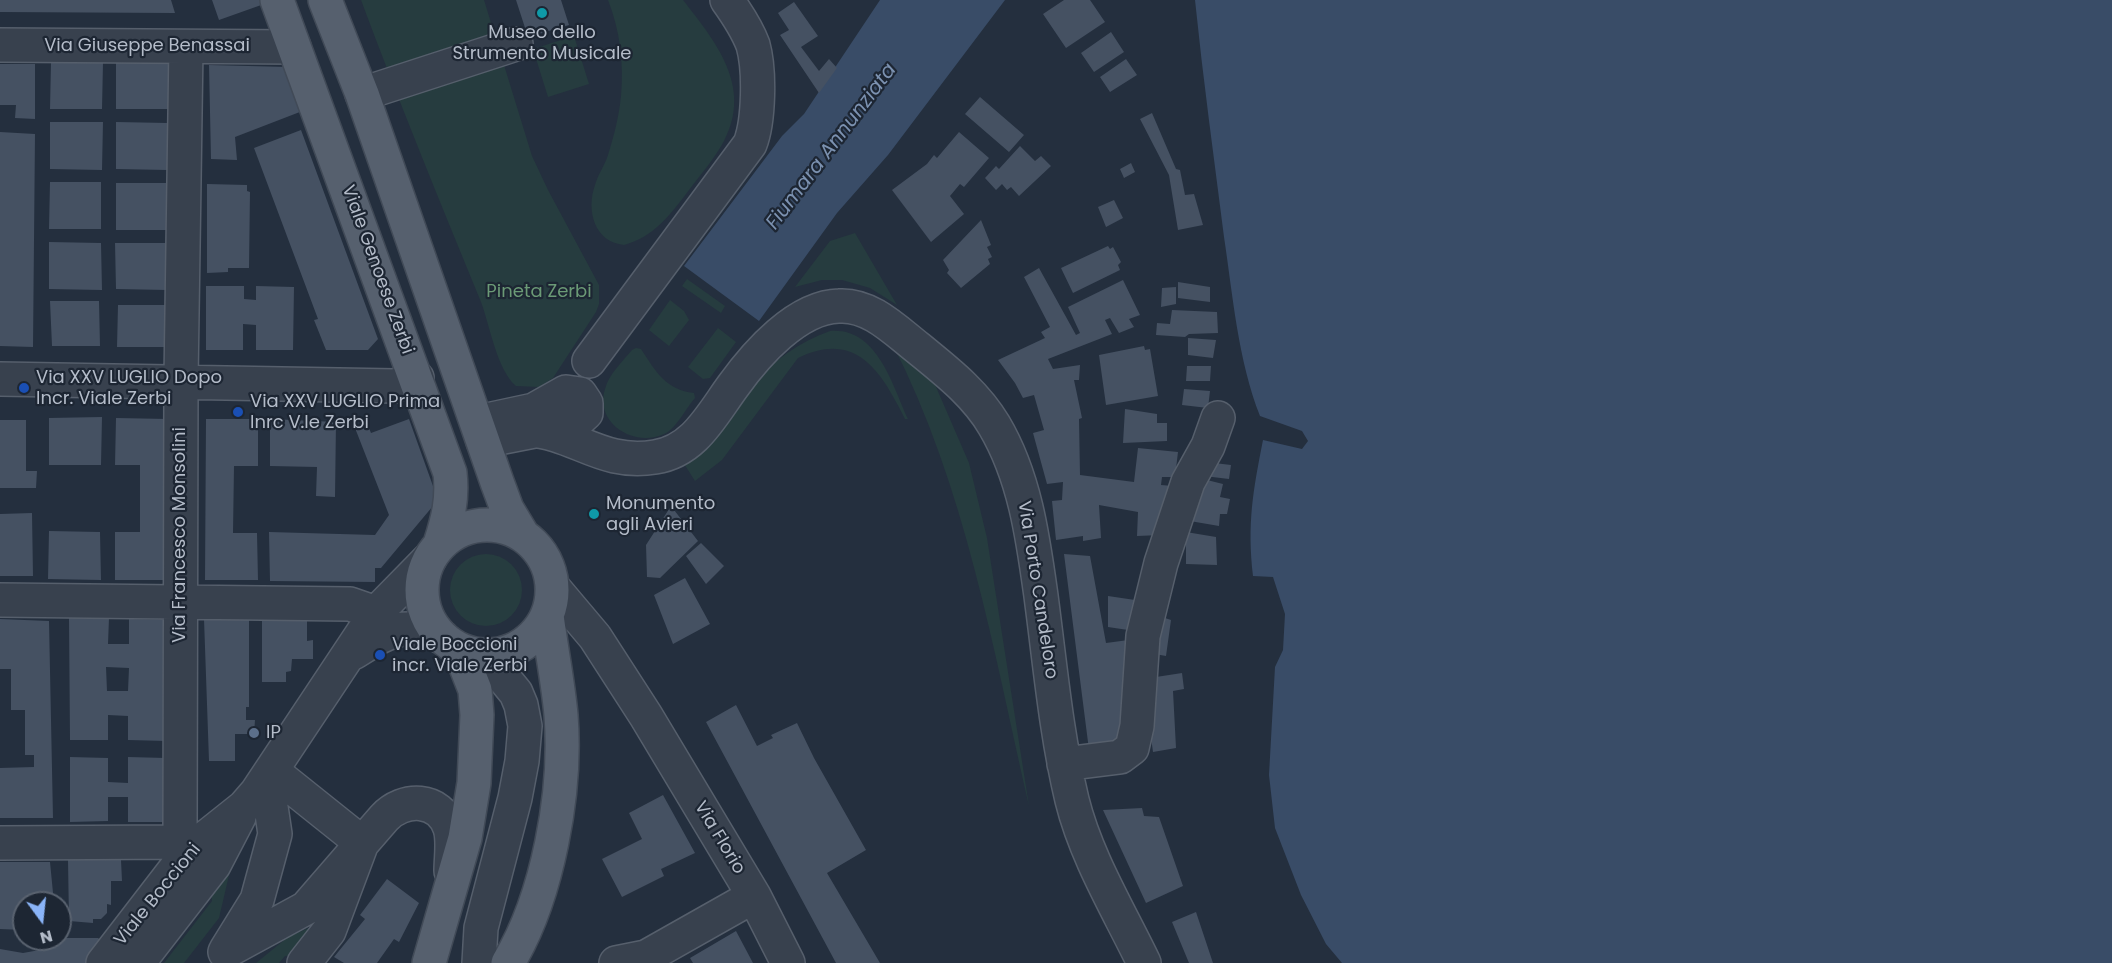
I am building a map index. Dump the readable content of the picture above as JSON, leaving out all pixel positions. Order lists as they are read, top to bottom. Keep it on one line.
{"streets":{"main road":["Viale Genoese Zerbi"],"street":["Via Giuseppe Benassai","Via Francesco Monsolini","Via Porto Candeloro","Via Florio","Viale Boccioni"]},"crossings":[["Via Giuseppe Benassai","Viale Genoese Zerbi"],["Via Giuseppe Benassai","Via Francesco Monsolini"],["Viale Genoese Zerbi","Via Florio"],["Viale Genoese Zerbi","Viale Boccioni"],["Via Francesco Monsolini","Viale Boccioni"],["Via Florio","Viale Boccioni"]],"water":["Fiumara Annunziata"],"parks":["Pineta Zerbi"],"places":["Museo dello Strumento Musicale","Via XXV LUGLIO Dopo Incr. Viale Zerbi","Via XXV LUGLIO Prima Inrc V.le Zerbi","Monumento agli Avieri","Viale Boccioni incr. Viale Zerbi","IP"],"north":"bottom"}
